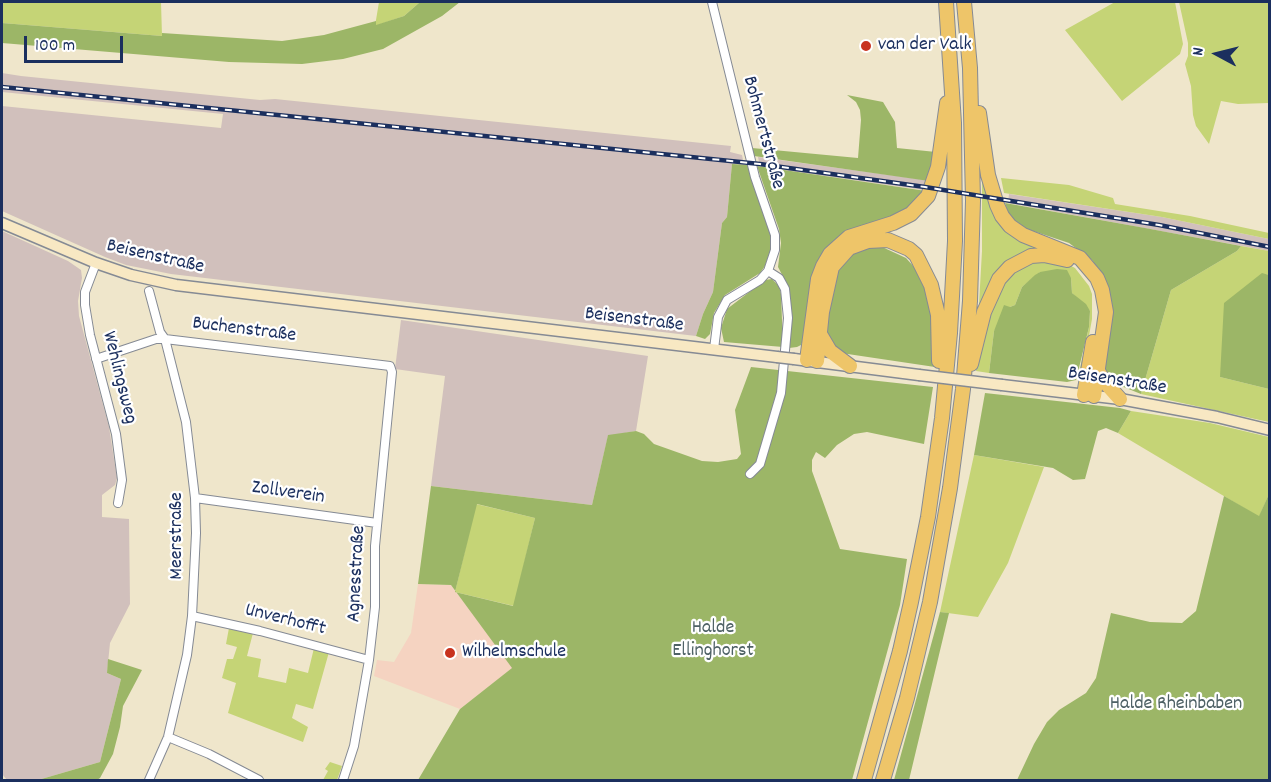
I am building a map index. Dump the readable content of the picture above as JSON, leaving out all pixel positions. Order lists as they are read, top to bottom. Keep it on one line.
{"streets":{"main road":["Beisenstraße"],"street":["Bohmertstraße","Buchenstraße","Wehlingsweg","Zollverein","Meerstraße","Agnesstraße","Unverhofft"]},"crossings":[["Beisenstraße","Wehlingsweg"],["Buchenstraße","Wehlingsweg"],["Buchenstraße","Meerstraße"],["Buchenstraße","Agnesstraße"],["Zollverein","Meerstraße"],["Zollverein","Agnesstraße"],["Meerstraße","Unverhofft"],["Agnesstraße","Unverhofft"]],"parks":["Halde Ellinghorst","Halde Rheinbaben"],"places":["van der Valk","Wilhelmschule"],"scale_bar":"100 m","north":"left"}
